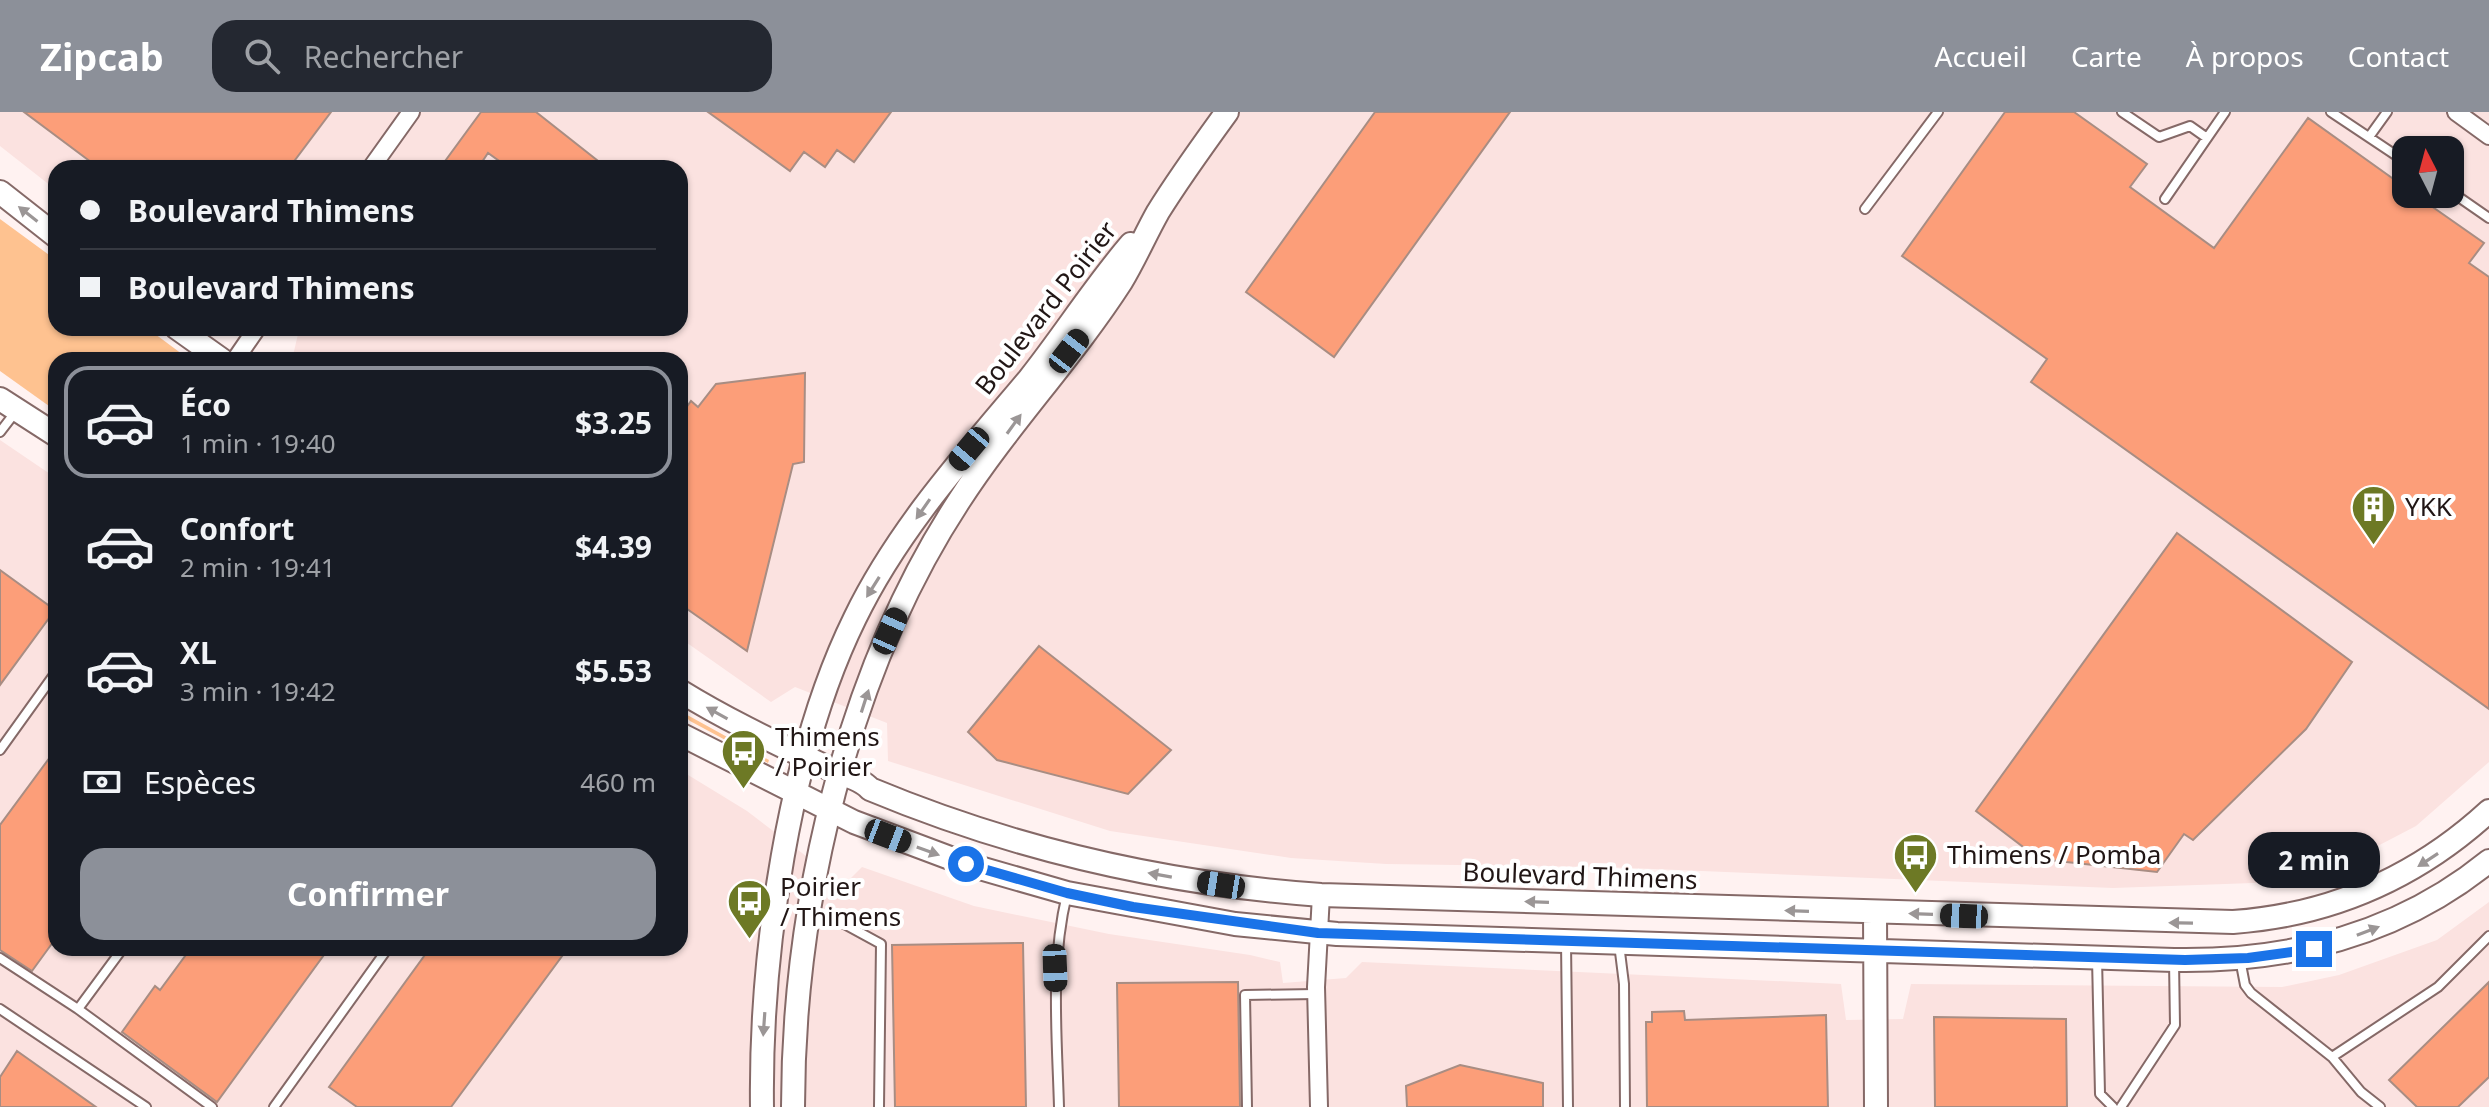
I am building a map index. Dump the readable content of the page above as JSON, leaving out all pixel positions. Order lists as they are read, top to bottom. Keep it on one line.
{"streets":{"street":["Boulevard Poirier","Boulevard Thimens"]},"crossings":[["Boulevard Poirier","Boulevard Thimens"]],"places":{"building":["YKK"],"bus stop":["Thimens / Poirier","Thimens / Pomba","Poirier / Thimens"]},"north":"top","page":{"header":"Zipcab","search":"Rechercher","nav":["Accueil","Carte","À propos","Contact"],"banner":["Boulevard Thimens","Boulevard Thimens"],"list":[{"name":"Éco","note":"1 min · 19:40","value":"$3.25"},{"name":"Confort","note":"2 min · 19:41","value":"$4.39"},{"name":"XL","note":"3 min · 19:42","value":"$5.53"}],"pay":["Espèces","460 m"],"bubble":"2 min","buttons":"Confirmer"}}
